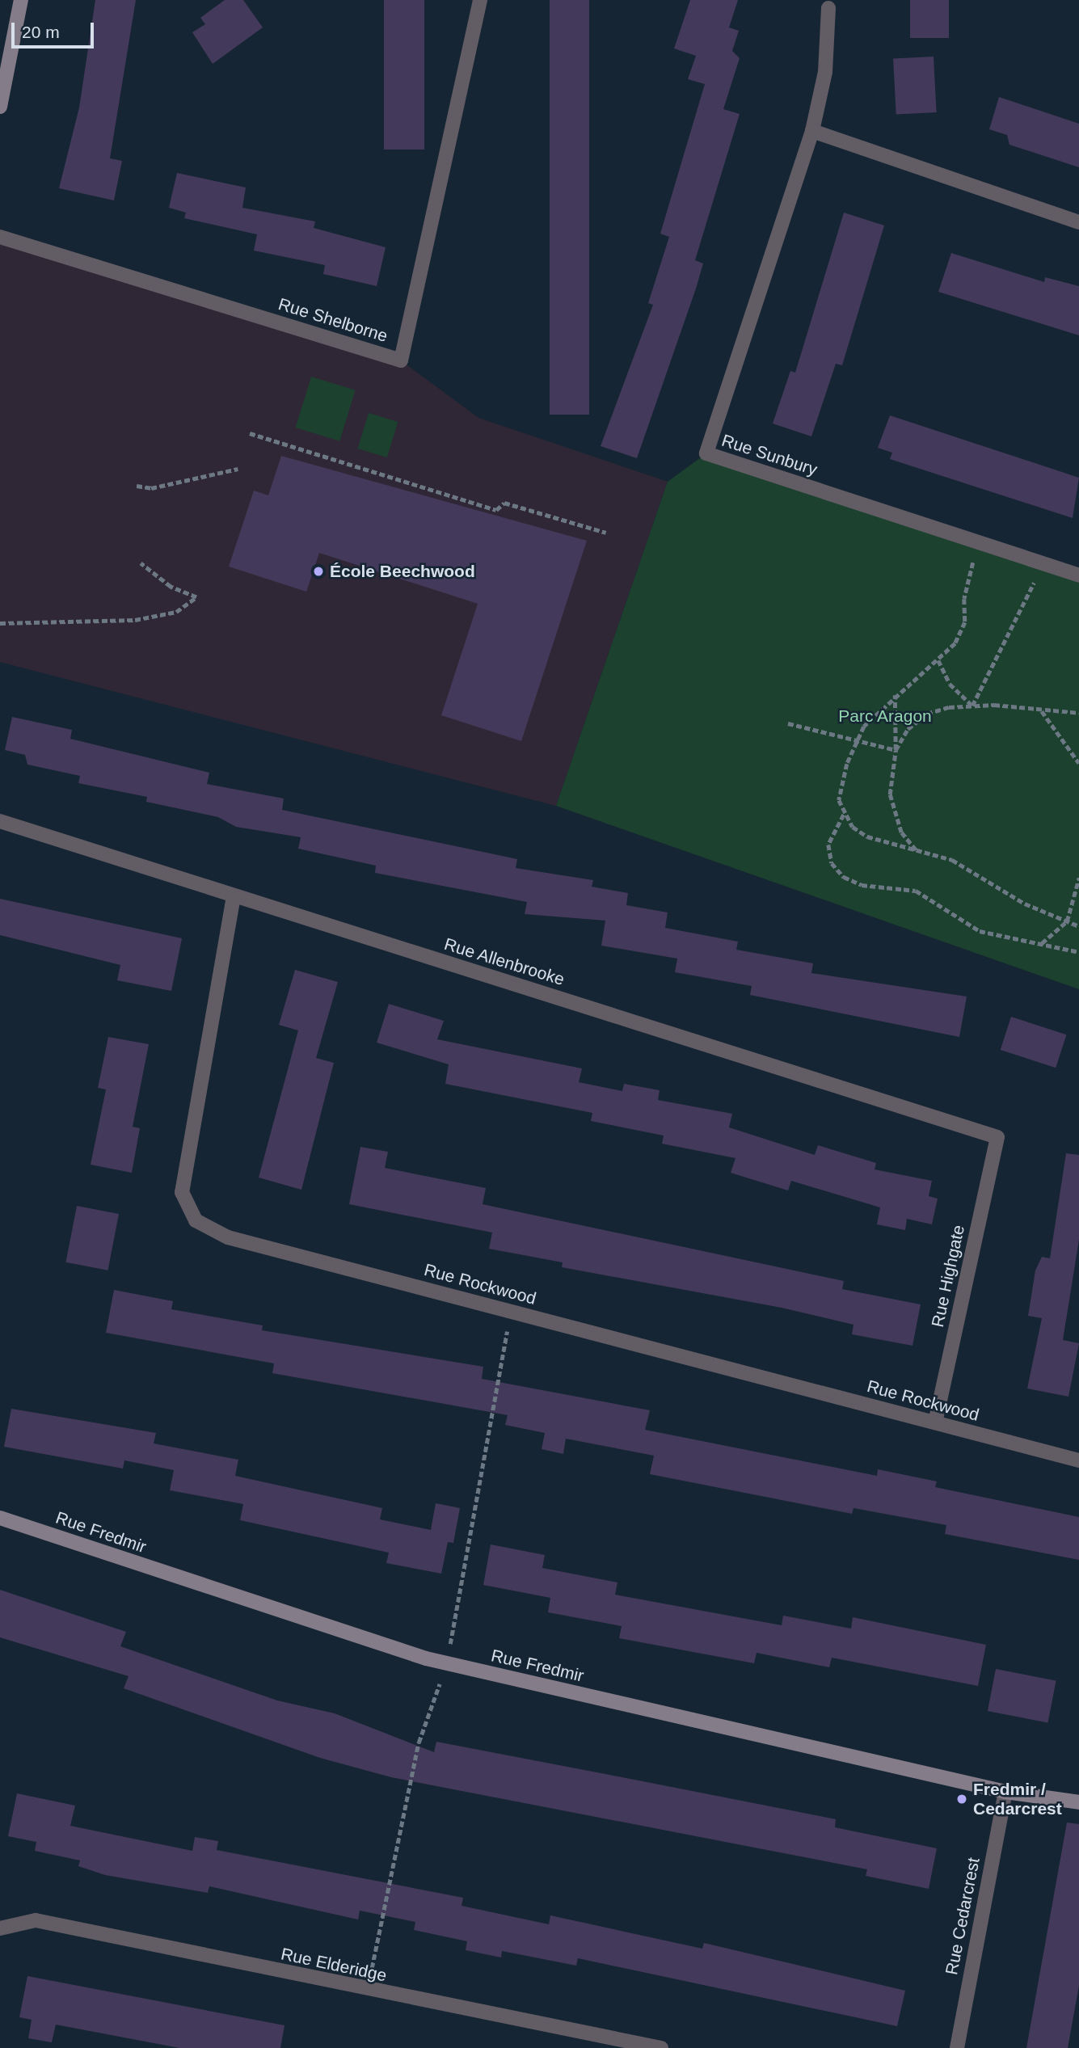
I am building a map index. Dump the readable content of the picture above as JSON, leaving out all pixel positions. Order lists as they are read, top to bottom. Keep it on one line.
{"streets":{"street":["Rue Shelborne","Rue Sunbury","Rue Allenbrooke","Rue Highgate","Rue Rockwood","Rue Fredmir","Rue Cedarcrest","Rue Elderidge"]},"crossings":[["Rue Allenbrooke","Rue Highgate"],["Rue Allenbrooke","Rue Rockwood"],["Rue Highgate","Rue Rockwood"],["Rue Fredmir","Rue Cedarcrest"]],"parks":["Parc Aragon"],"places":["École Beechwood","Fredmir / Cedarcrest"],"scale_bar":"20 m"}
